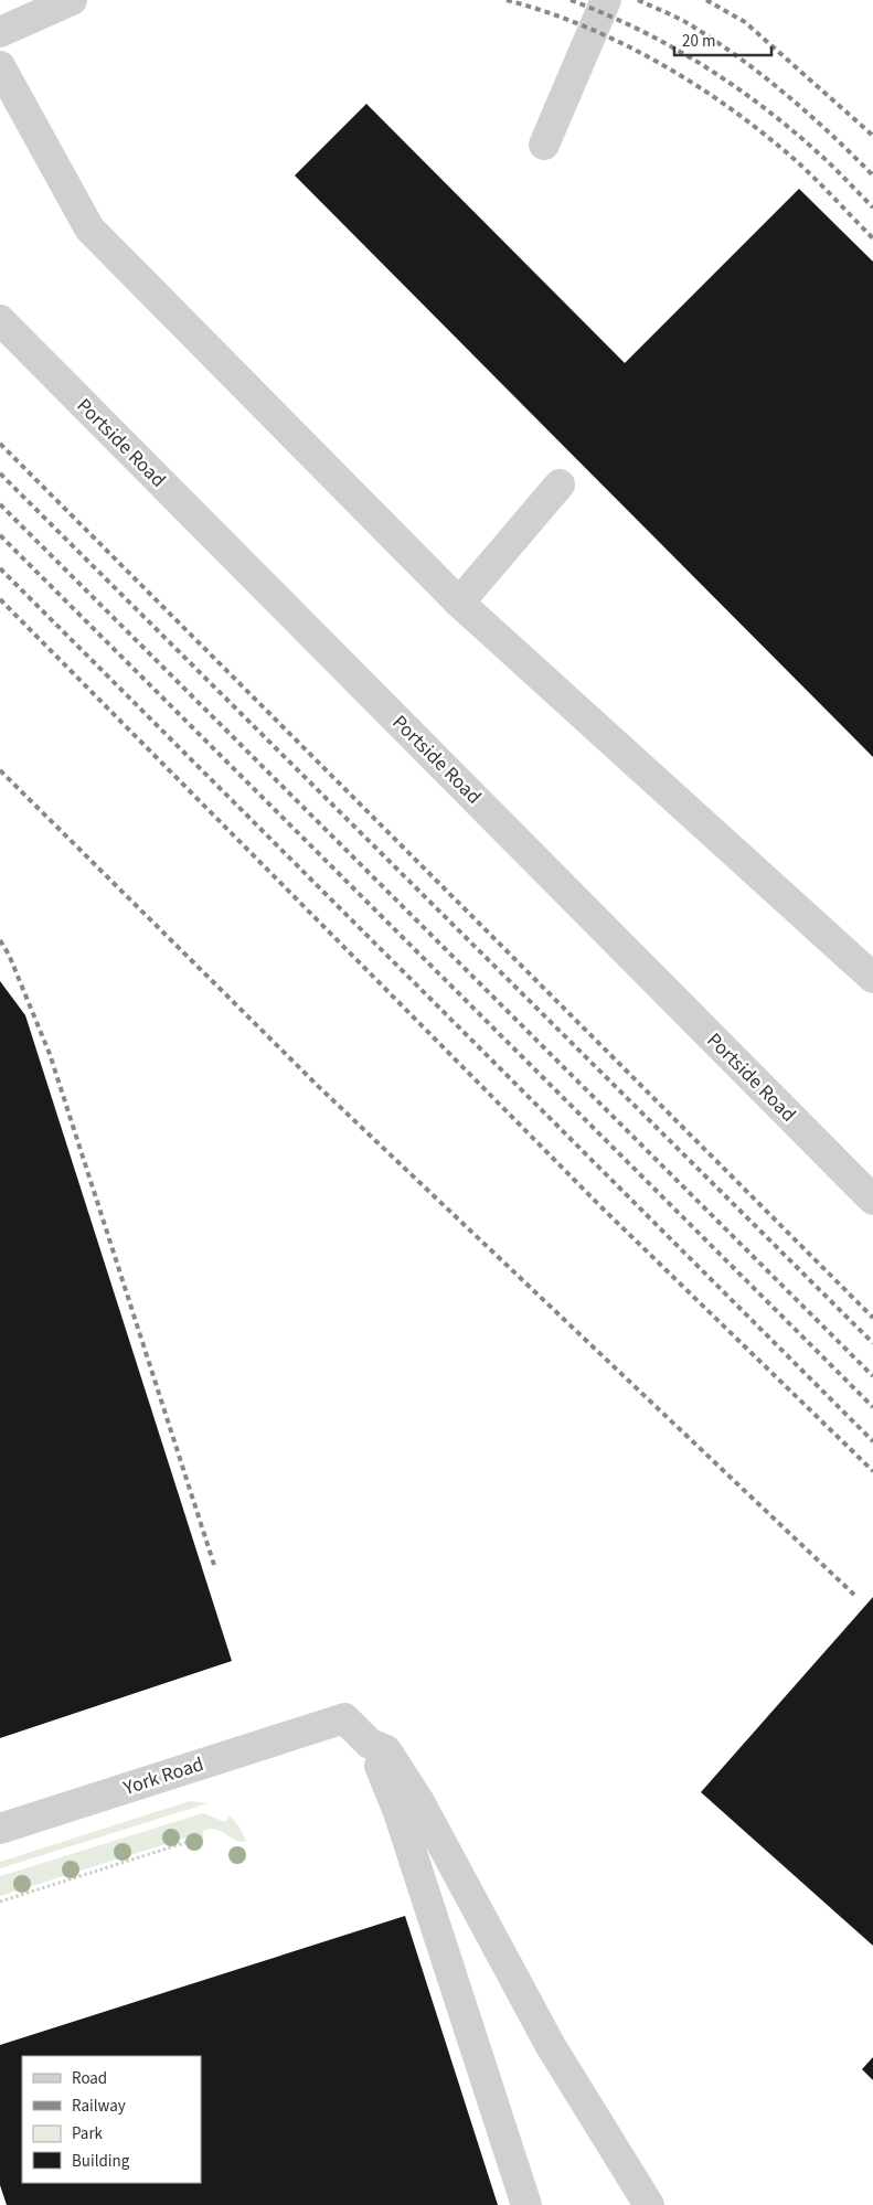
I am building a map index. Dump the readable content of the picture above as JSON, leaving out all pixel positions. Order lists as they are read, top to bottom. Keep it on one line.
{"streets":{"street":["Portside Road","York Road"]},"legend":["Road","Railway","Park","Building"],"scale_bar":"20 m"}
